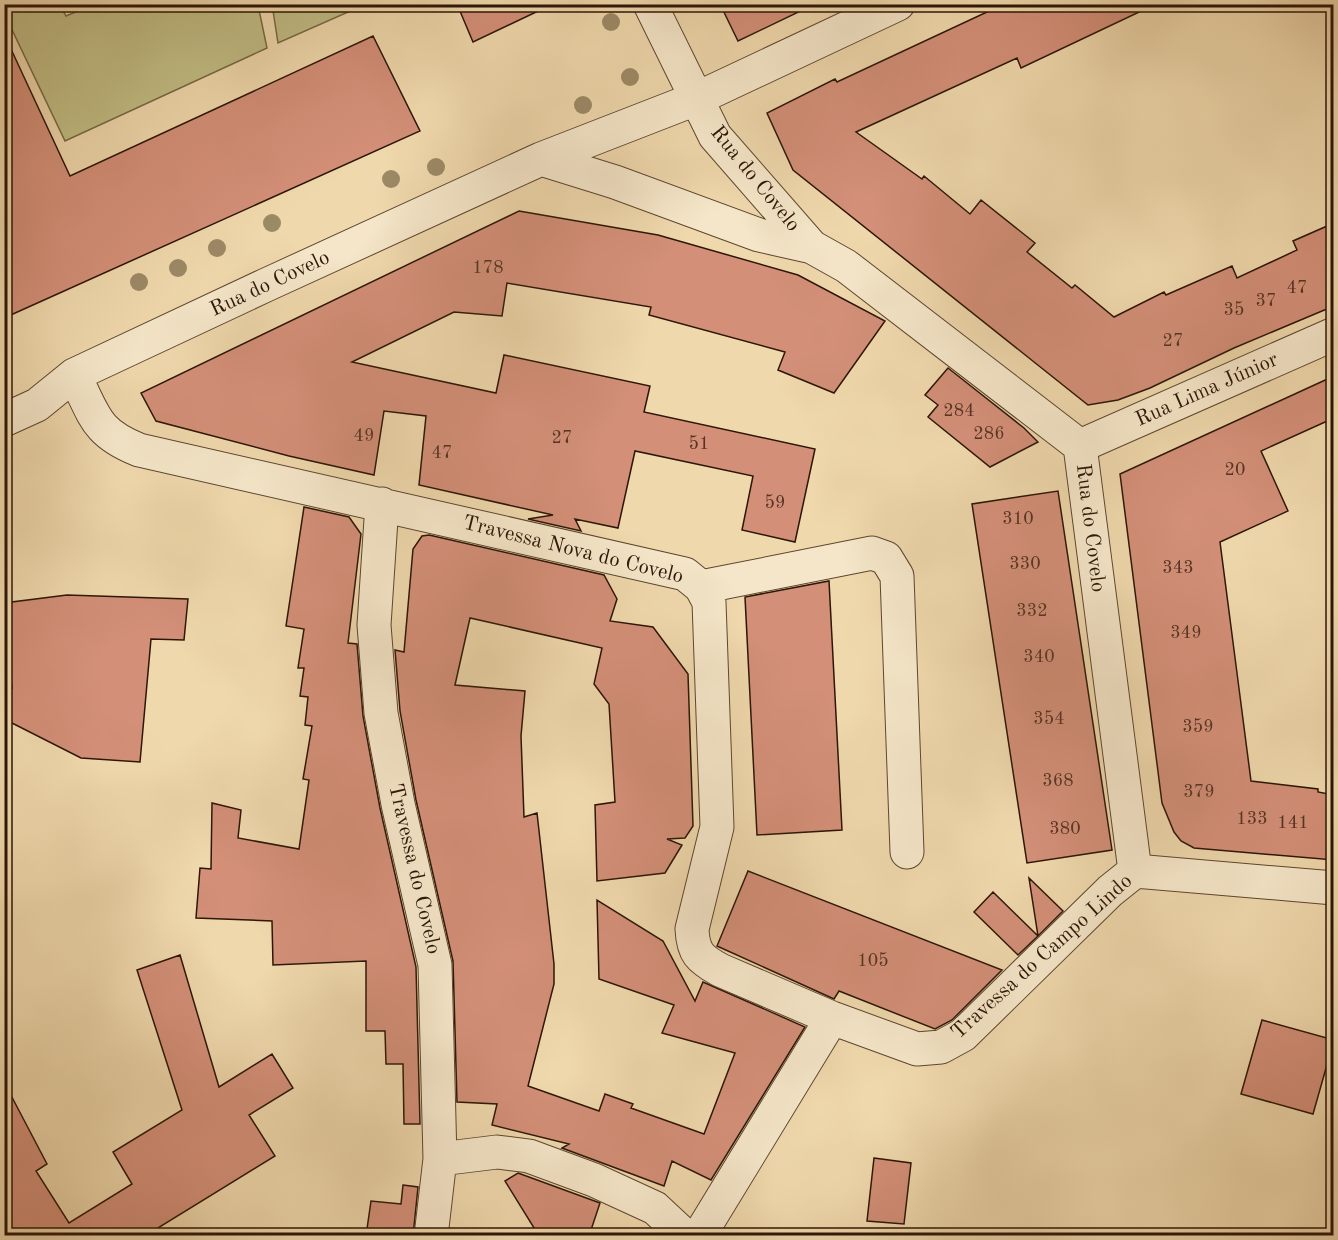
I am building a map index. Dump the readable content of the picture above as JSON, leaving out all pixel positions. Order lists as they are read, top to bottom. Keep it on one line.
{"streets":{"street":["Rua do Covelo","Rua Lima Júnior","Travessa Nova do Covelo","Travessa do Covelo","Travessa do Campo Lindo"]},"crossings":[["Rua do Covelo","Rua Lima Júnior"],["Rua do Covelo","Travessa Nova do Covelo"],["Rua do Covelo","Travessa do Campo Lindo"],["Travessa Nova do Covelo","Travessa do Covelo"],["Travessa Nova do Covelo","Travessa do Campo Lindo"]],"house_numbers":["178","47","37","35","27","284","286","49","27","51","47","20","59","310","330","343","332","349","340","354","359","368","379","133","141","380","105"]}
